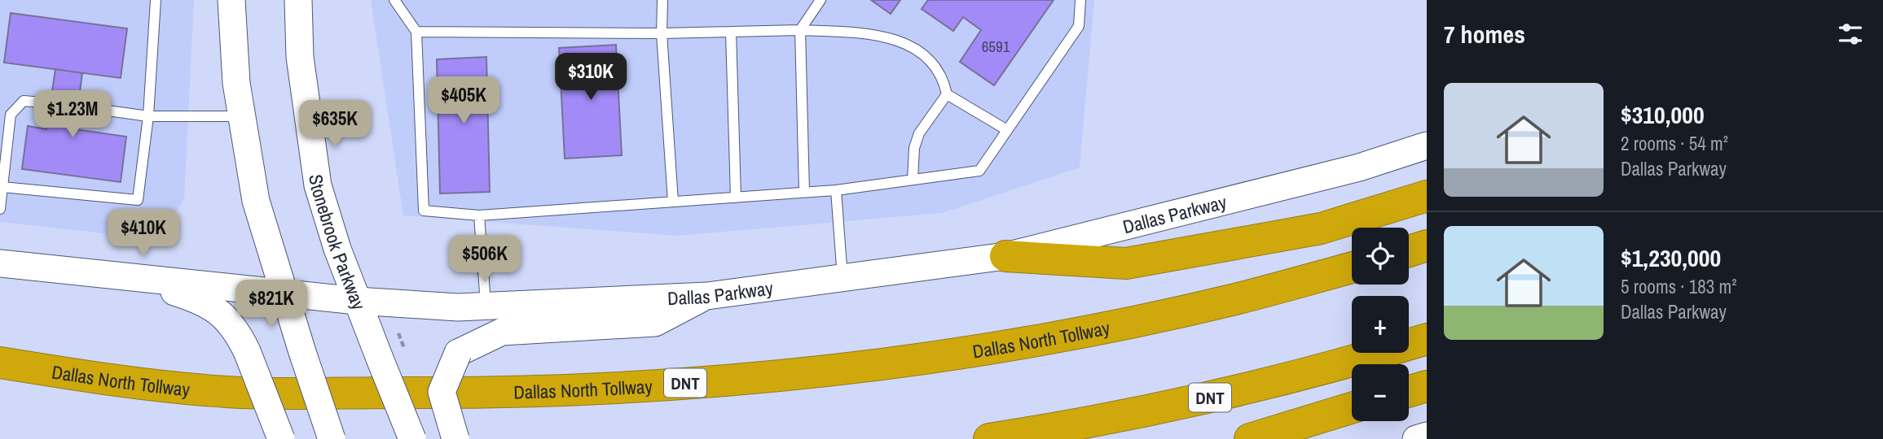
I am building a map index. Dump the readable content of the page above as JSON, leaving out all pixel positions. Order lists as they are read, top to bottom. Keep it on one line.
{"streets":{"highway":["Dallas North Tollway","DNT"],"main road":["Dallas Parkway","Stonebrook Parkway"]},"crossings":[["Dallas Parkway","Stonebrook Parkway"]],"house_numbers":["6591"],"page":{"heading":"7 homes","price":["$310K","$405K","$1.23M","$635K","$410K","$506K","$821K"],"list":[{"name":"$310,000","note":"2 rooms · 54 m² · Dallas Parkway"},{"name":"$1,230,000","note":"5 rooms · 183 m² · Dallas Parkway"}],"map_buttons":["+","−"]}}
